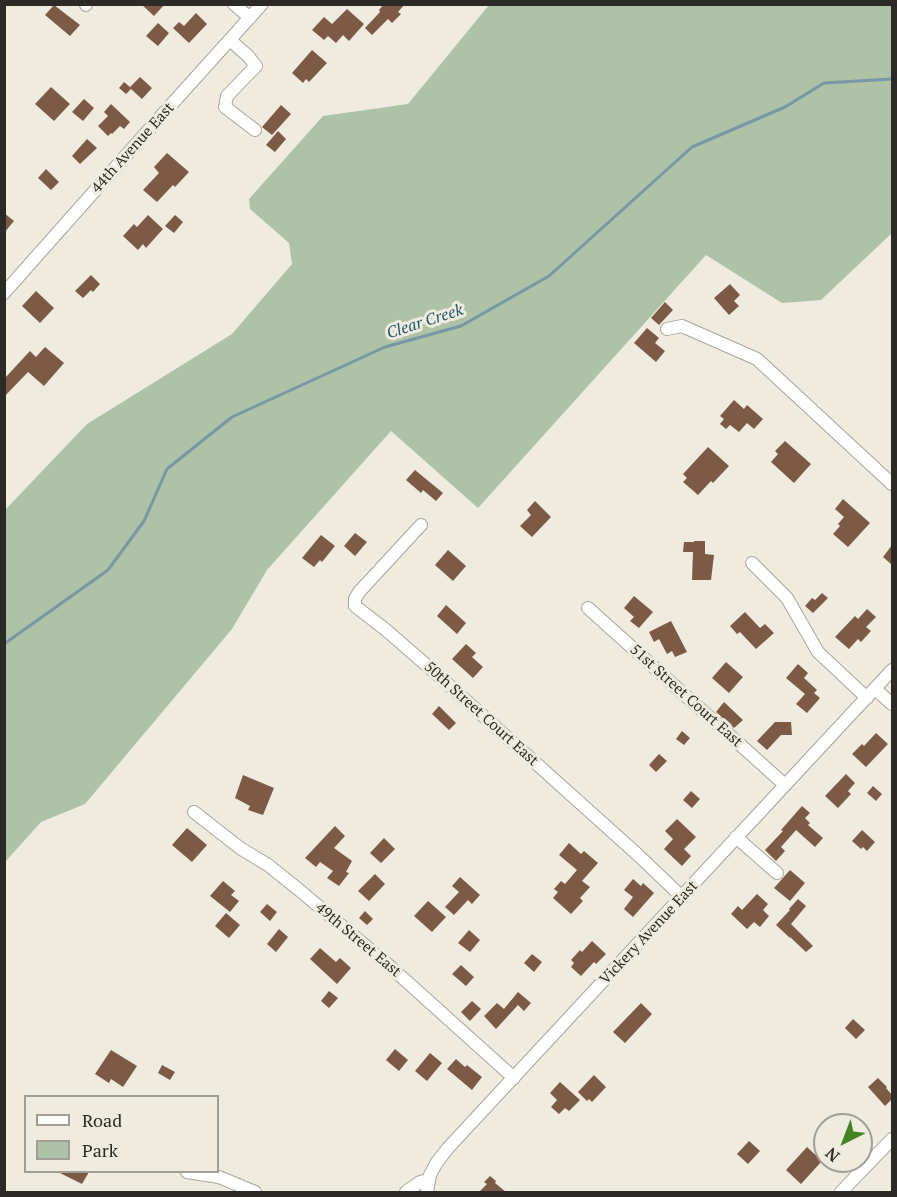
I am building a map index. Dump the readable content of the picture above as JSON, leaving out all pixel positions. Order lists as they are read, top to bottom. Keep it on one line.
{"streets":{"street":["44th Avenue East","51st Street Court East","50th Street Court East","Vickery Avenue East","49th Street East"]},"crossings":[["51st Street Court East","Vickery Avenue East"],["50th Street Court East","Vickery Avenue East"],["Vickery Avenue East","49th Street East"]],"water":["Clear Creek"],"legend":["Road","Park"],"north":"bottom left"}
